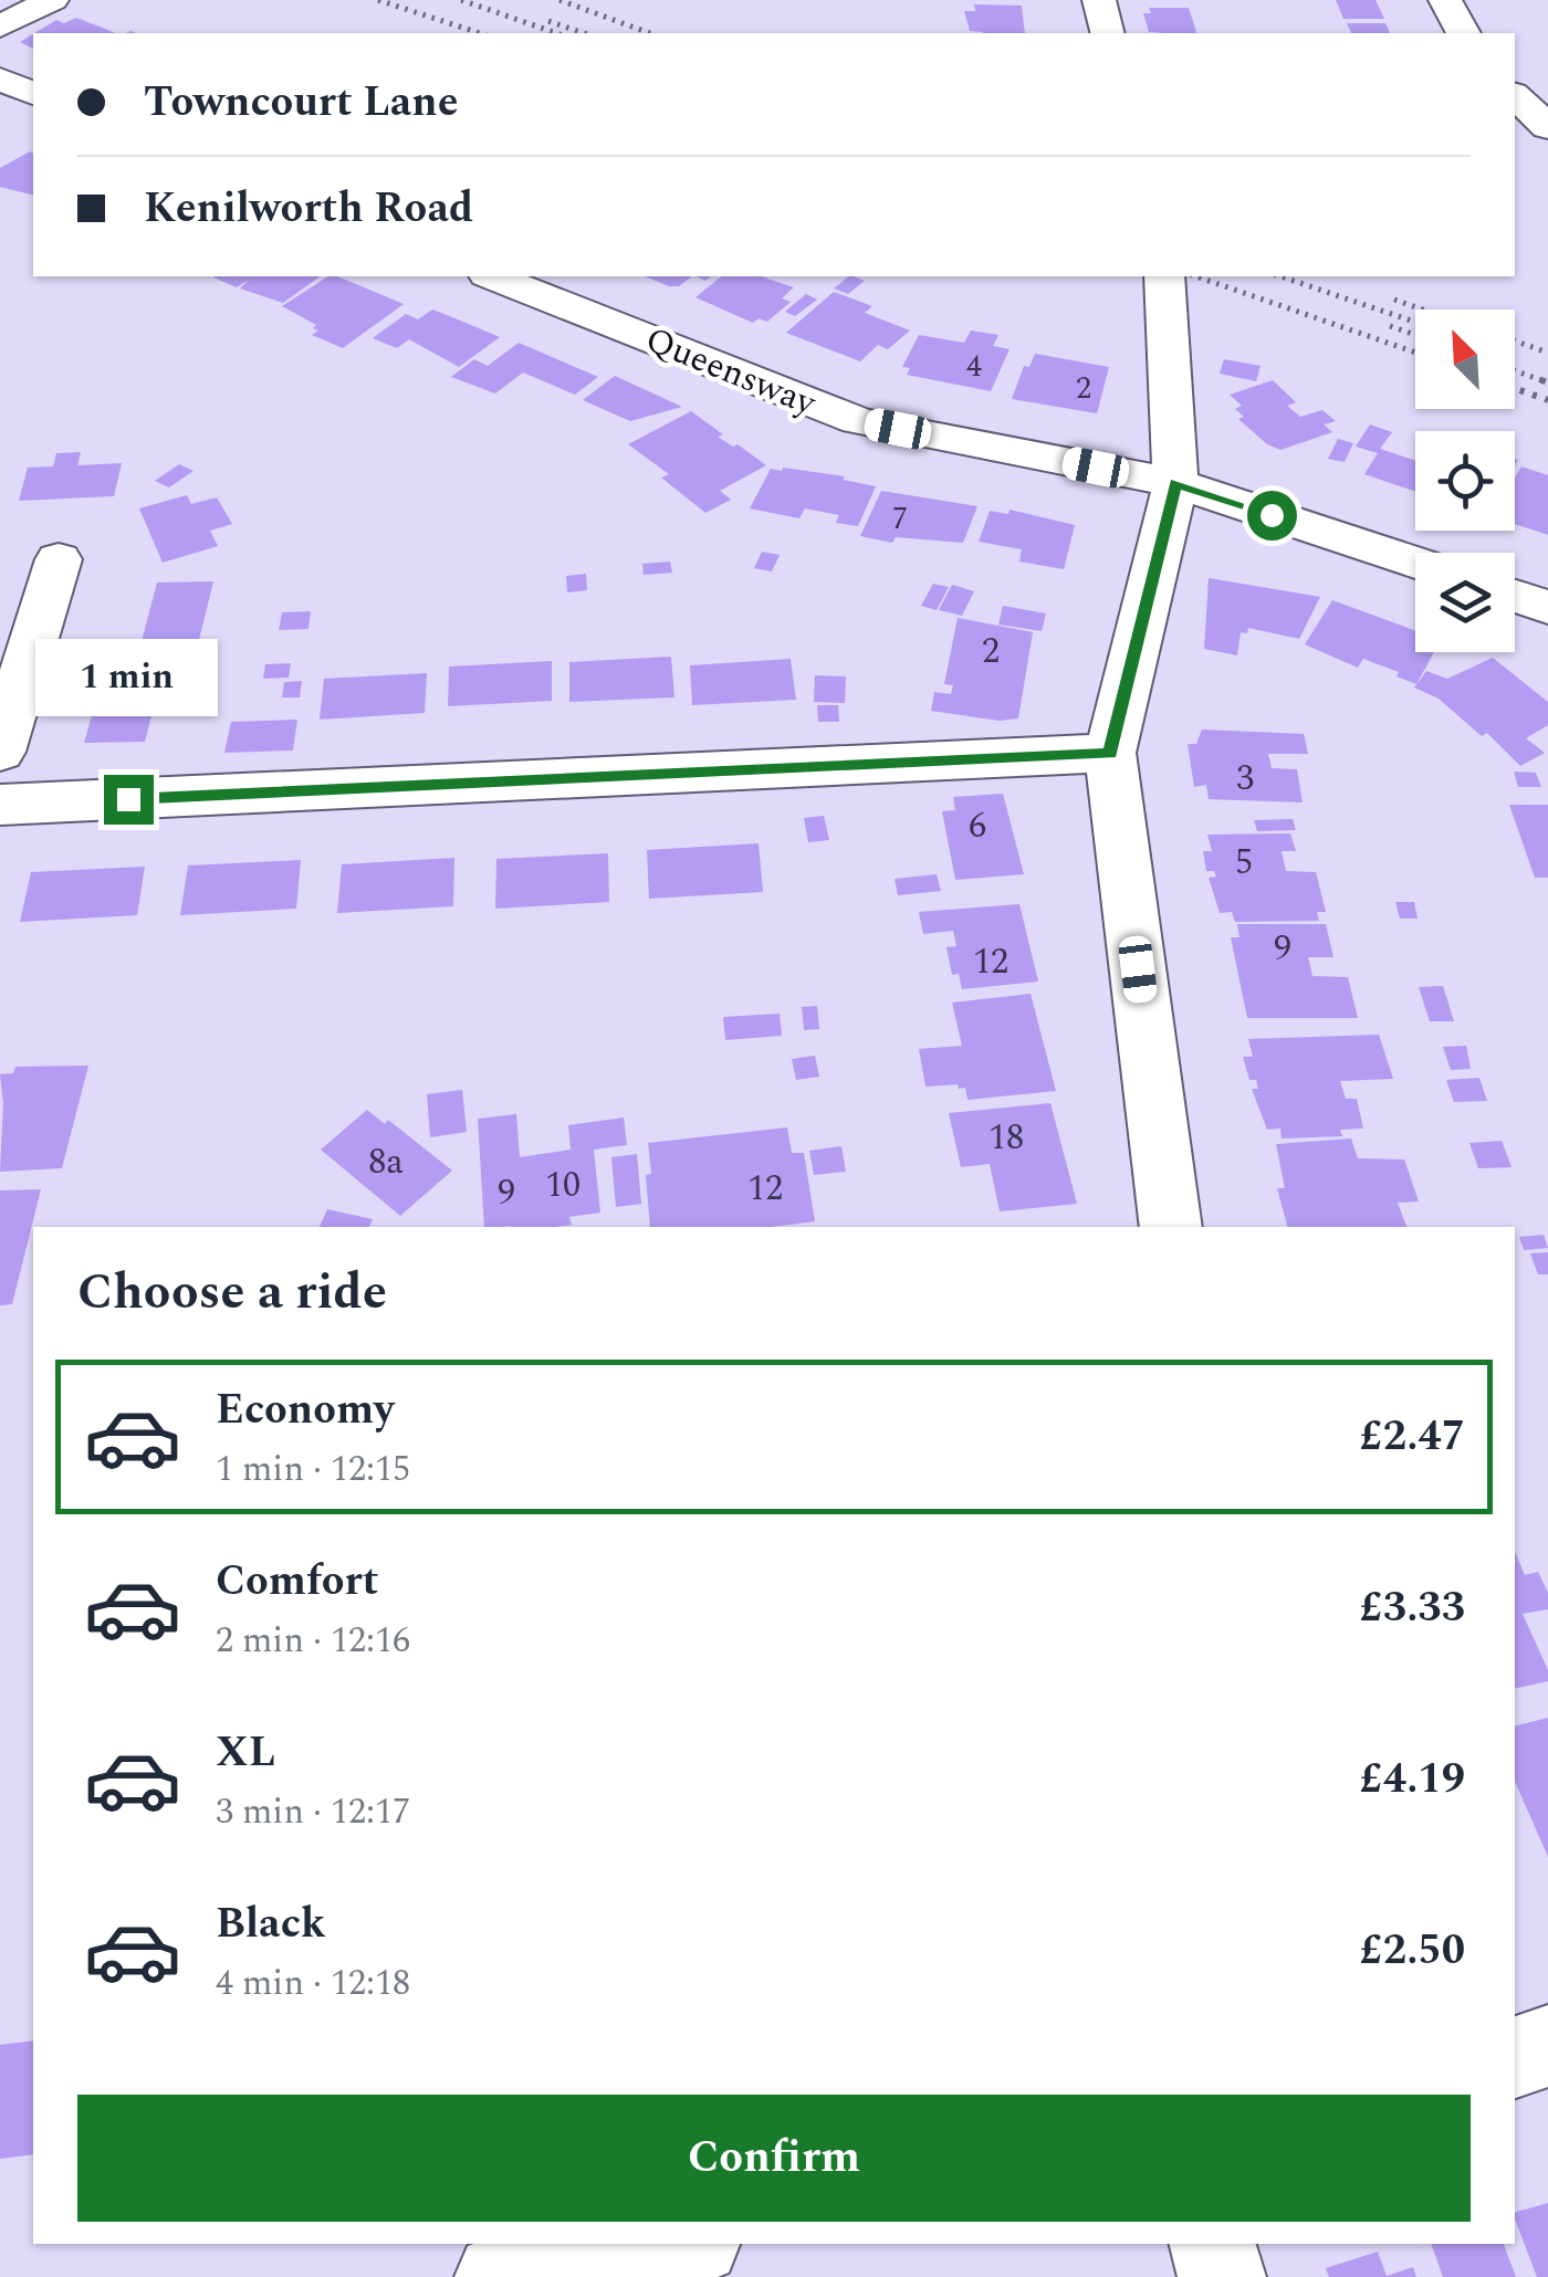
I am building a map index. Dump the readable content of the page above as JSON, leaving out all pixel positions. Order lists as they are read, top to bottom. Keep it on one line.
{"streets":{"street":["Queensway"]},"house_numbers":["4","2","7","2","3","6","5","9","12","18","8a","10","12","9"],"north":"top left","page":{"banner":["Towncourt Lane","Kenilworth Road"],"bubble":"1 min","heading":"Choose a ride","list":[{"name":"Economy","note":"1 min · 12:15","value":"£2.47"},{"name":"Comfort","note":"2 min · 12:16","value":"£3.33"},{"name":"XL","note":"3 min · 12:17","value":"£4.19"},{"name":"Black","note":"4 min · 12:18","value":"£2.50"}],"buttons":"Confirm"}}
